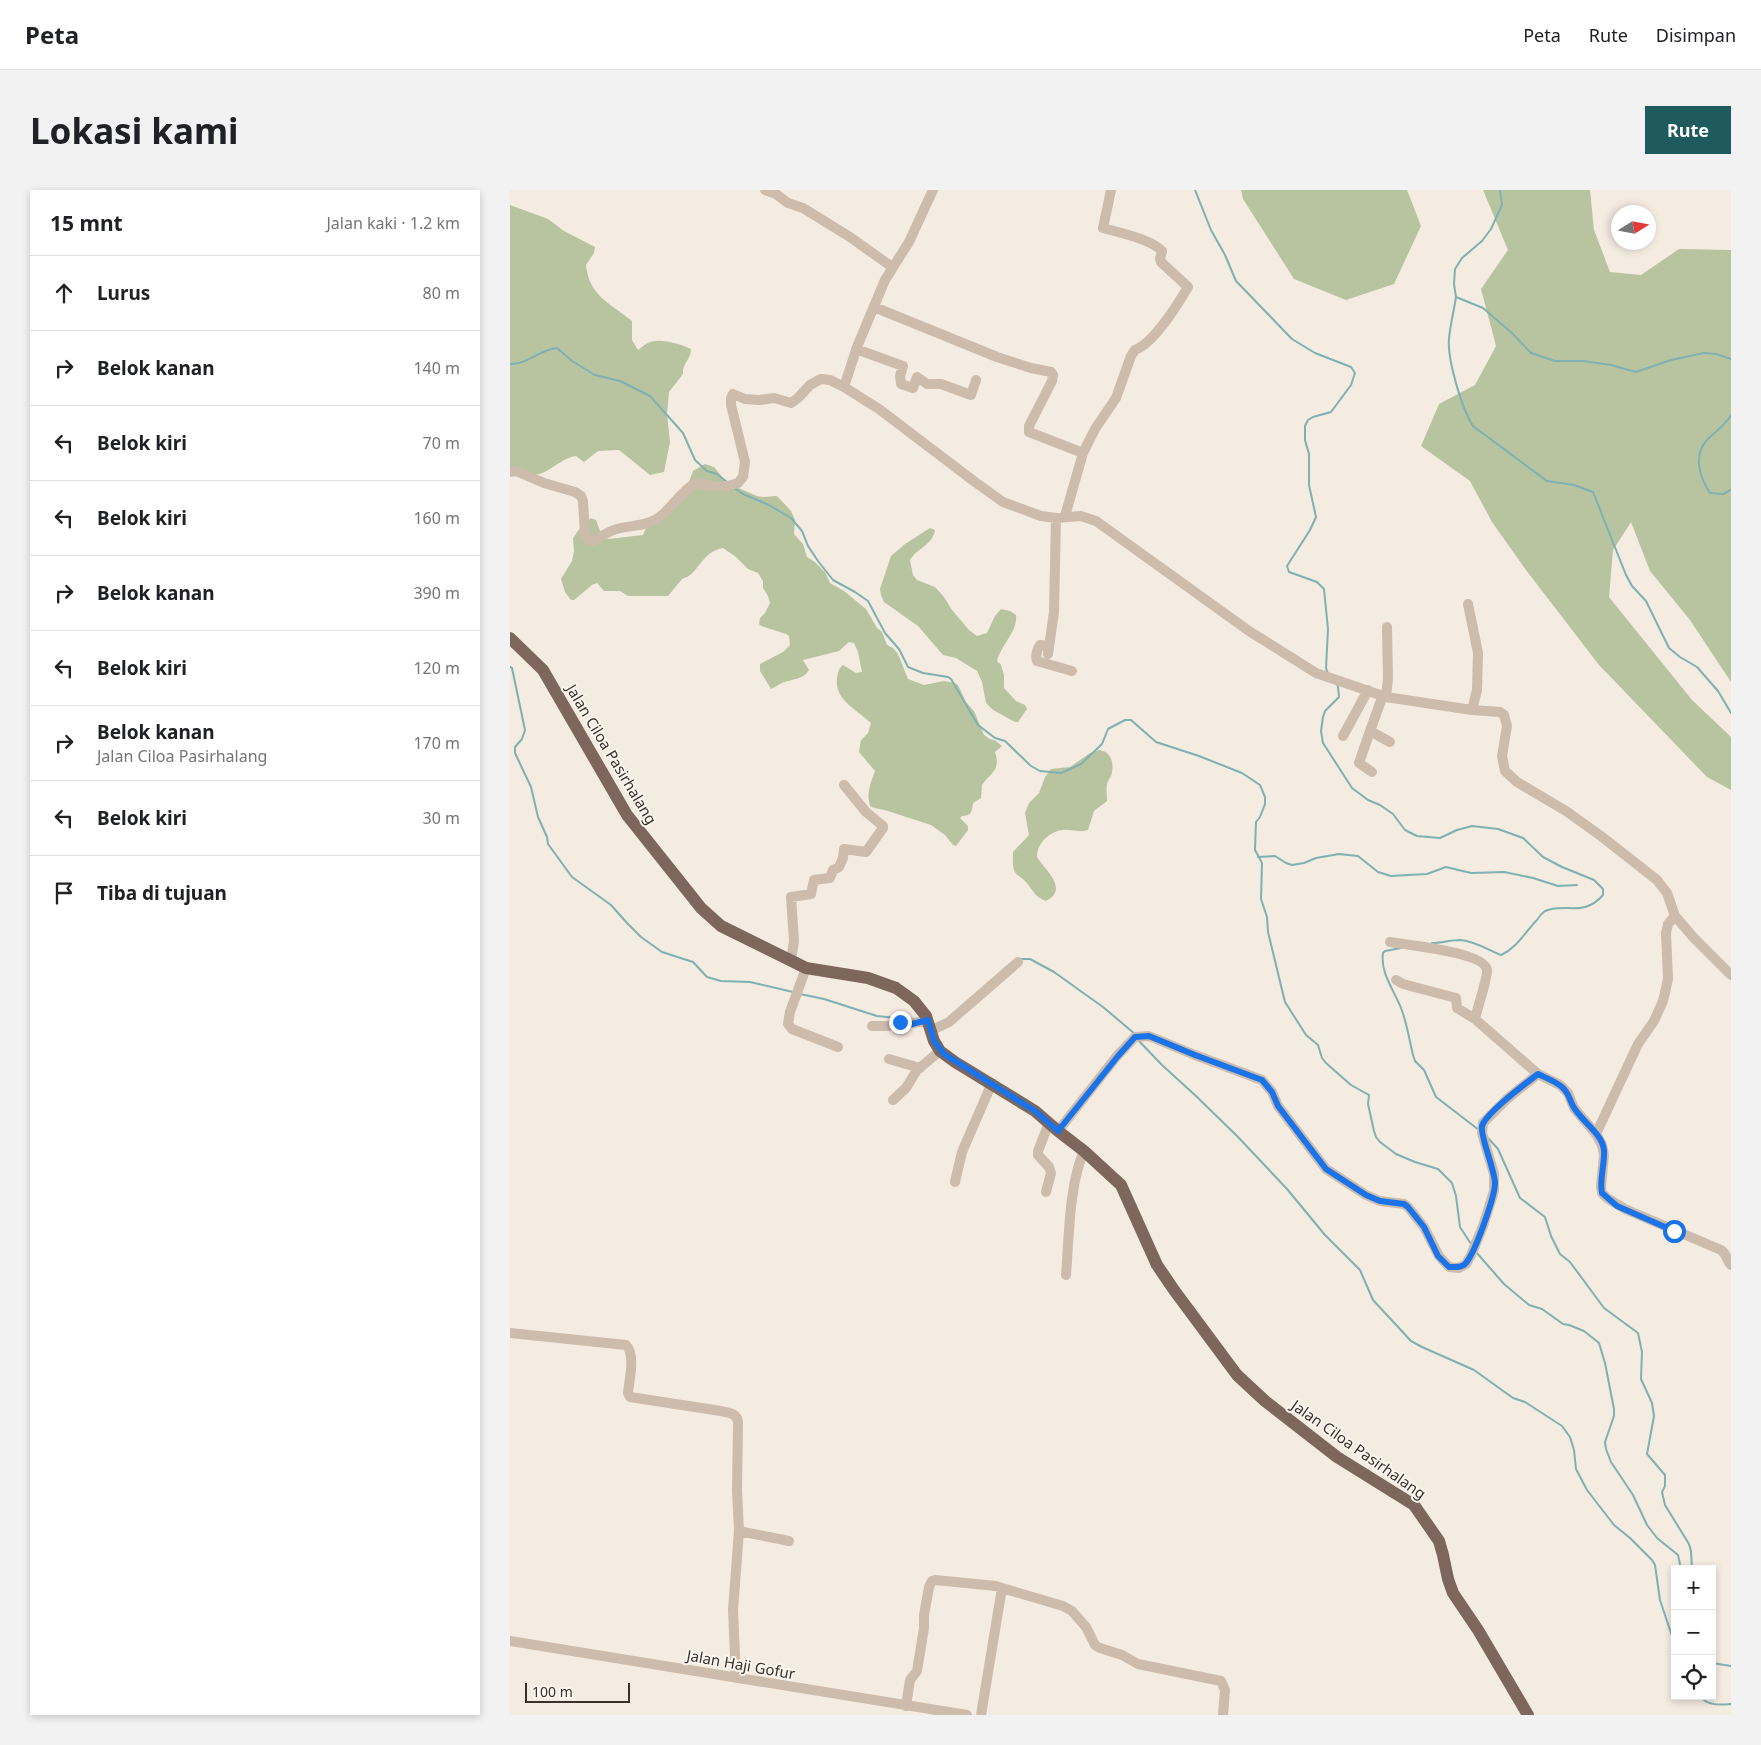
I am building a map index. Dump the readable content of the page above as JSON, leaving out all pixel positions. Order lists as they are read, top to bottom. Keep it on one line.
{"streets":{"main road":["Jalan Ciloa Pasirhalang"],"street":["Jalan Haji Gofur"]},"scale_bar":"100 m","north":"right","page":{"header":"Peta","nav":["Peta","Rute","Disimpan"],"buttons":"Rute","title":"Lokasi kami","heading":["15 mnt","Jalan kaki · 1.2 km"],"list":[["Lurus","80 m"],["Belok kanan","140 m"],["Belok kiri","70 m"],["Belok kiri","160 m"],["Belok kanan","390 m"],["Belok kiri","120 m"],["Belok kanan","Jalan Ciloa Pasirhalang","170 m"],["Belok kiri","30 m"],"Tiba di tujuan"],"map_buttons":["+","−"],"scale":"100 m"}}
